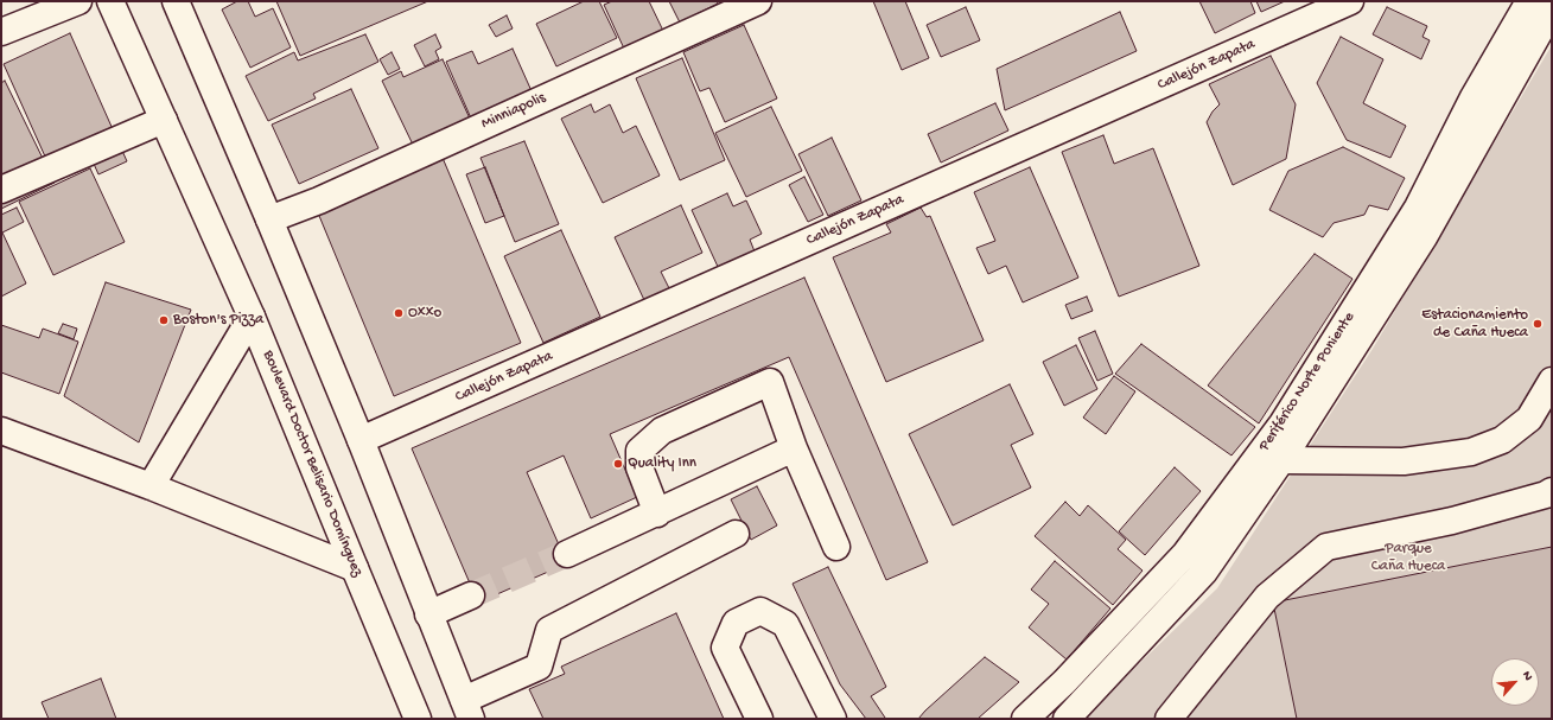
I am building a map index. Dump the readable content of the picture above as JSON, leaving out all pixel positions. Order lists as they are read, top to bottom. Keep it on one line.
{"streets":{"main road":["Callejón Zapata","Minniapolis","Periférico Norte Poniente","Boulevard Doctor Belisario Domínguez"]},"parks":["Parque Caña Hueca"],"places":["Oxxo","Boston's Pizza","Estacionamiento de Caña Hueca","Quality Inn"],"north":"top right"}
